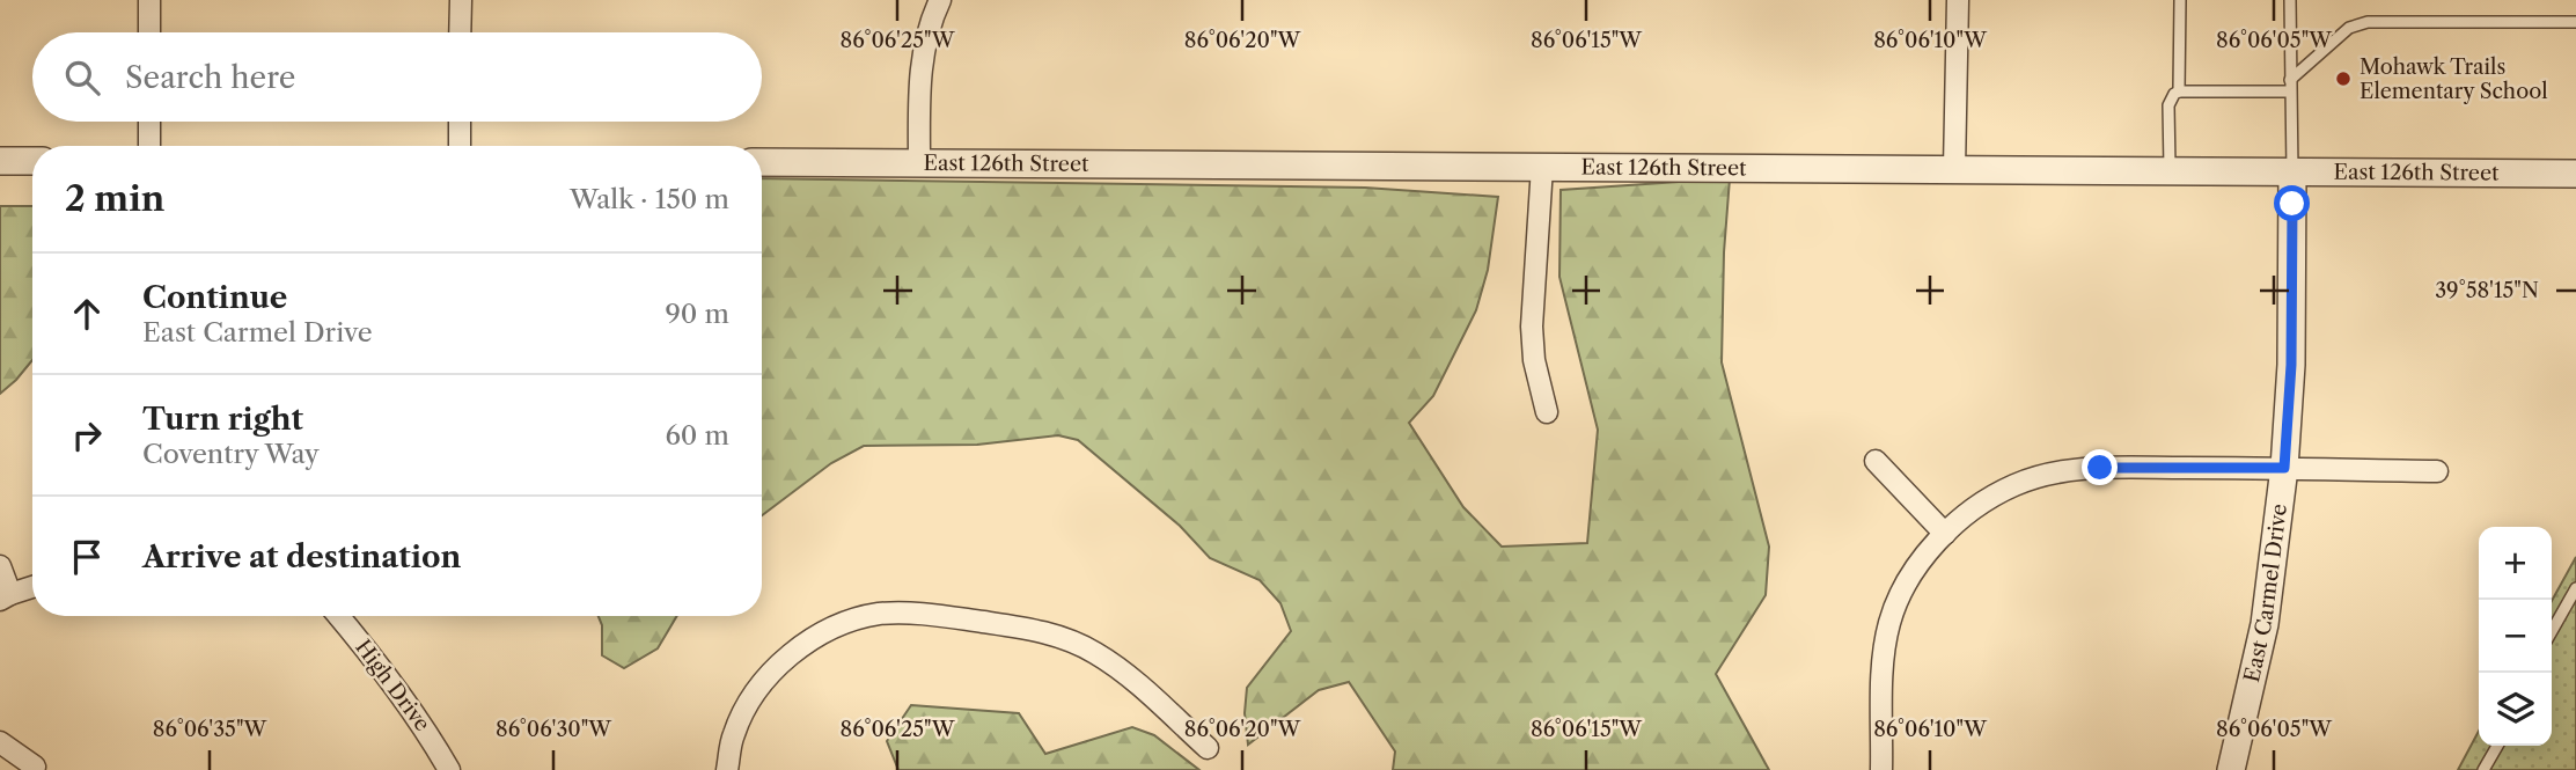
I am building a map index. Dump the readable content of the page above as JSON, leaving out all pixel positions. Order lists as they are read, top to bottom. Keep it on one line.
{"streets":{"street":["East 126th Street","East Carmel Drive","High Drive"]},"crossings":[["East 126th Street","East Carmel Drive"]],"places":["Mohawk Trails Elementary School"],"page":{"search":"Search here","heading":["2 min","Walk · 150 m"],"list":[["Continue","East Carmel Drive","90 m"],["Turn right","Coventry Way","60 m"],"Arrive at destination"],"map_buttons":["+","−"]},"coordinates":["86°06'25\"W","86°06'20\"W","86°06'15\"W","86°06'10\"W","86°06'05\"W","39°58'15\"N","86°06'35\"W","86°06'30\"W"]}
